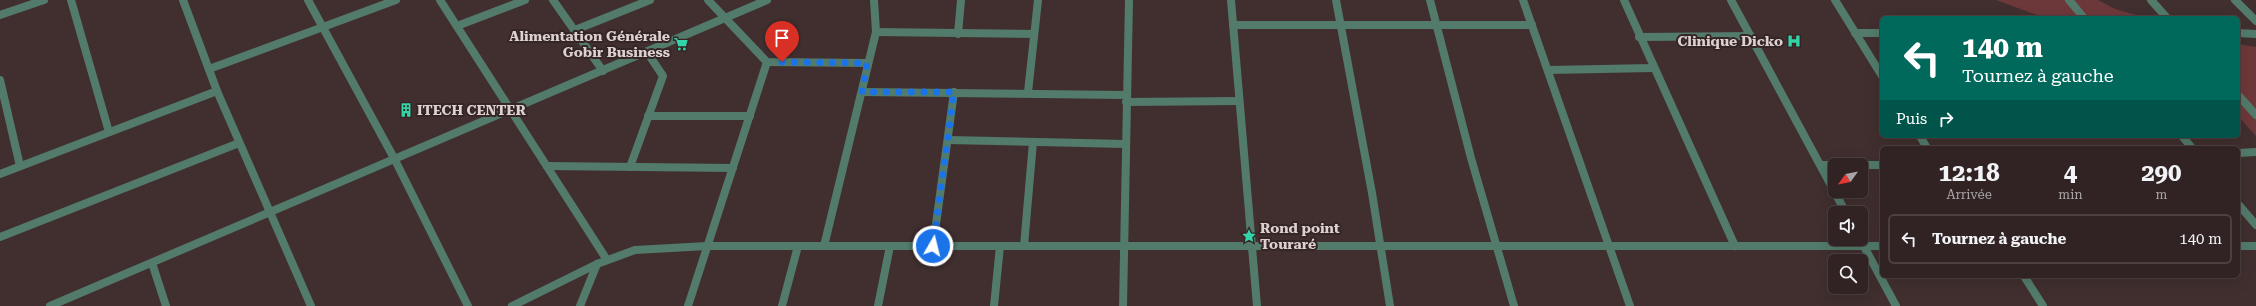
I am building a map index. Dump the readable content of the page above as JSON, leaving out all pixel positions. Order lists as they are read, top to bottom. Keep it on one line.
{"places":{"hospital":["Clinique Dicko"],"supermarket":["Alimentation Générale Gobir Business"],"building":["ITECH CENTER"],"place":["Rond point Touraré"]},"north":"bottom left","page":{"turn":["140 m","Tournez à gauche"],"then":"Puis","eta":["12:18","Arrivée","4","min","290","m"],"list":[{"name":"Tournez à gauche","value":"140 m"}]}}
